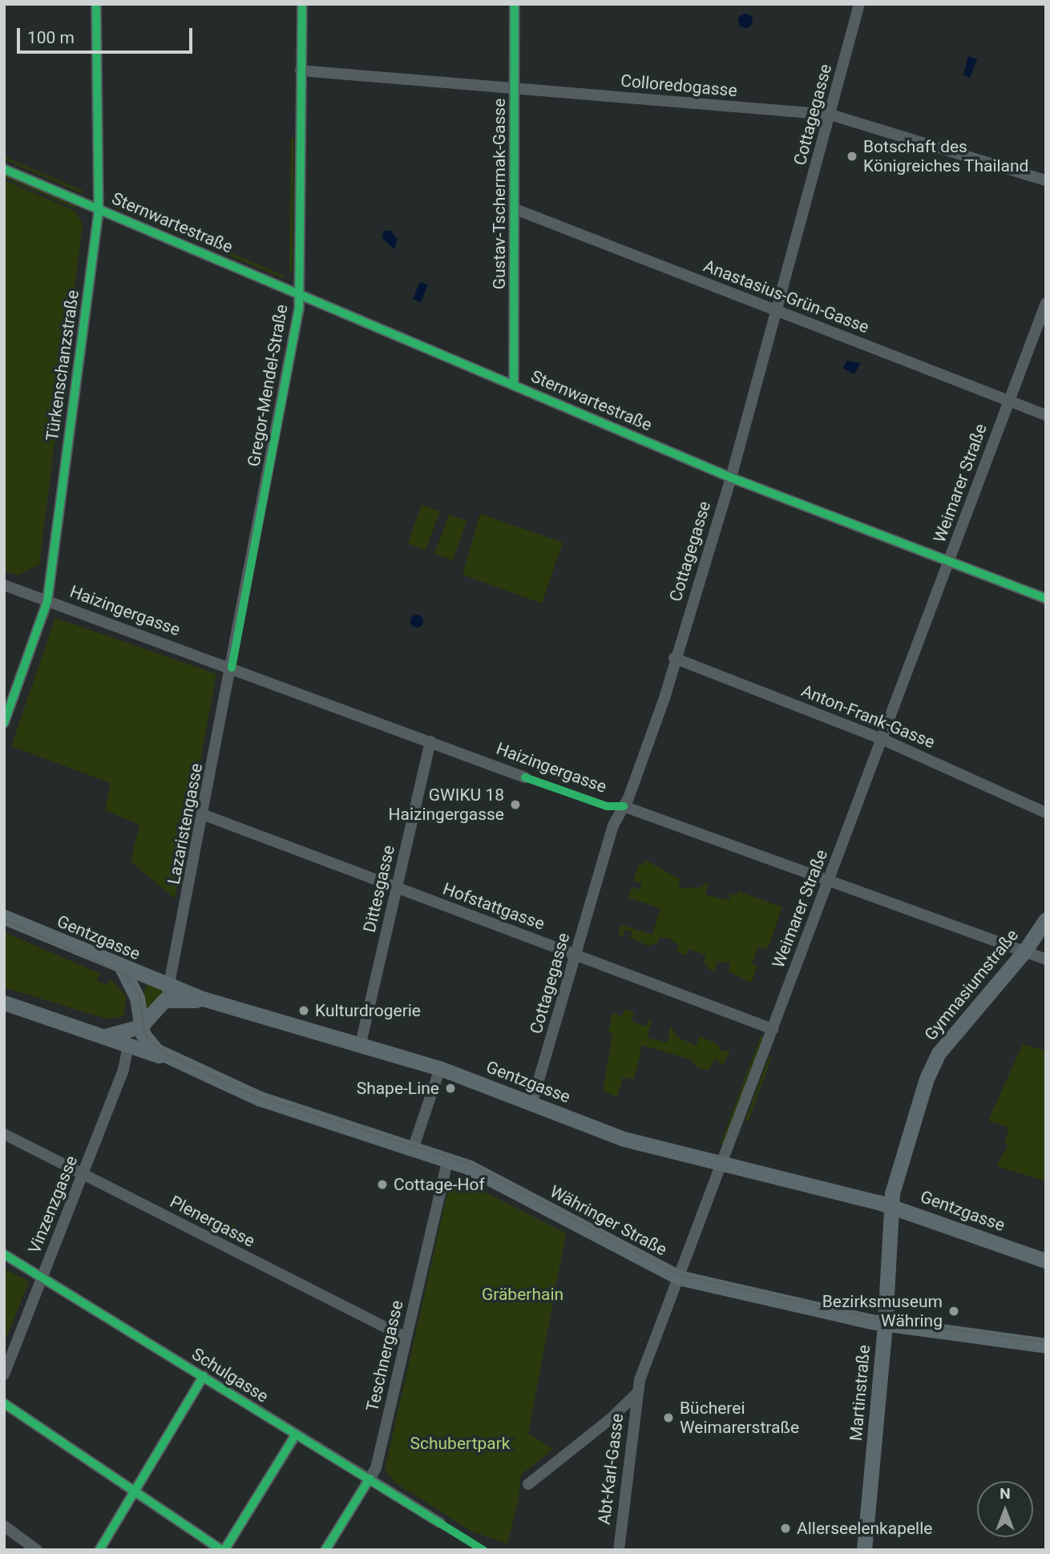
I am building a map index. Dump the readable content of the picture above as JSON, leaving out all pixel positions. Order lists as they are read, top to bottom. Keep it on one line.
{"streets":{"main road":["Gentzgasse","Gymnasiumstraße","Währinger Straße","Martinstraße"],"street":["Colloredogasse","Cottagegasse","Gustav-Tschermak-Gasse","Sternwartestraße","Anastasius-Grün-Gasse","Türkenschanzstraße","Gregor-Mendel-Straße","Weimarer Straße","Haizingergasse","Anton-Frank-Gasse","Lazaristengasse","Dittesgasse","Hofstattgasse","Vinzenzgasse","Plenergasse","Teschnergasse","Schulgasse","Abt-Karl-Gasse"]},"crossings":[["Colloredogasse","Cottagegasse"],["Colloredogasse","Gustav-Tschermak-Gasse"],["Colloredogasse","Gregor-Mendel-Straße"],["Cottagegasse","Sternwartestraße"],["Cottagegasse","Anastasius-Grün-Gasse"],["Cottagegasse","Haizingergasse"],["Cottagegasse","Anton-Frank-Gasse"],["Cottagegasse","Hofstattgasse"],["Cottagegasse","Gentzgasse"],["Gustav-Tschermak-Gasse","Sternwartestraße"],["Gustav-Tschermak-Gasse","Anastasius-Grün-Gasse"],["Sternwartestraße","Türkenschanzstraße"],["Sternwartestraße","Gregor-Mendel-Straße"],["Sternwartestraße","Weimarer Straße"],["Anastasius-Grün-Gasse","Weimarer Straße"],["Türkenschanzstraße","Haizingergasse"],["Gregor-Mendel-Straße","Haizingergasse"],["Gregor-Mendel-Straße","Lazaristengasse"],["Weimarer Straße","Haizingergasse"],["Weimarer Straße","Anton-Frank-Gasse"],["Weimarer Straße","Hofstattgasse"],["Weimarer Straße","Gentzgasse"],["Weimarer Straße","Währinger Straße"],["Weimarer Straße","Abt-Karl-Gasse"],["Haizingergasse","Lazaristengasse"],["Haizingergasse","Dittesgasse"],["Haizingergasse","Gymnasiumstraße"],["Lazaristengasse","Hofstattgasse"],["Lazaristengasse","Gentzgasse"],["Dittesgasse","Hofstattgasse"],["Dittesgasse","Gentzgasse"],["Gentzgasse","Gymnasiumstraße"],["Gentzgasse","Martinstraße"],["Gymnasiumstraße","Martinstraße"],["Vinzenzgasse","Währinger Straße"],["Vinzenzgasse","Plenergasse"],["Vinzenzgasse","Schulgasse"],["Währinger Straße","Teschnergasse"],["Währinger Straße","Martinstraße"],["Plenergasse","Teschnergasse"],["Teschnergasse","Schulgasse"]],"parks":["Gräberhain","Schubertpark"],"places":["Botschaft des Königreiches Thailand","GWIKU 18 Haizingergasse","Kulturdrogerie","Shape-Line","Cottage-Hof","Bezirksmuseum Währing","Bücherei Weimarerstraße","Allerseelenkapelle"],"scale_bar":"100 m","north":"top"}
